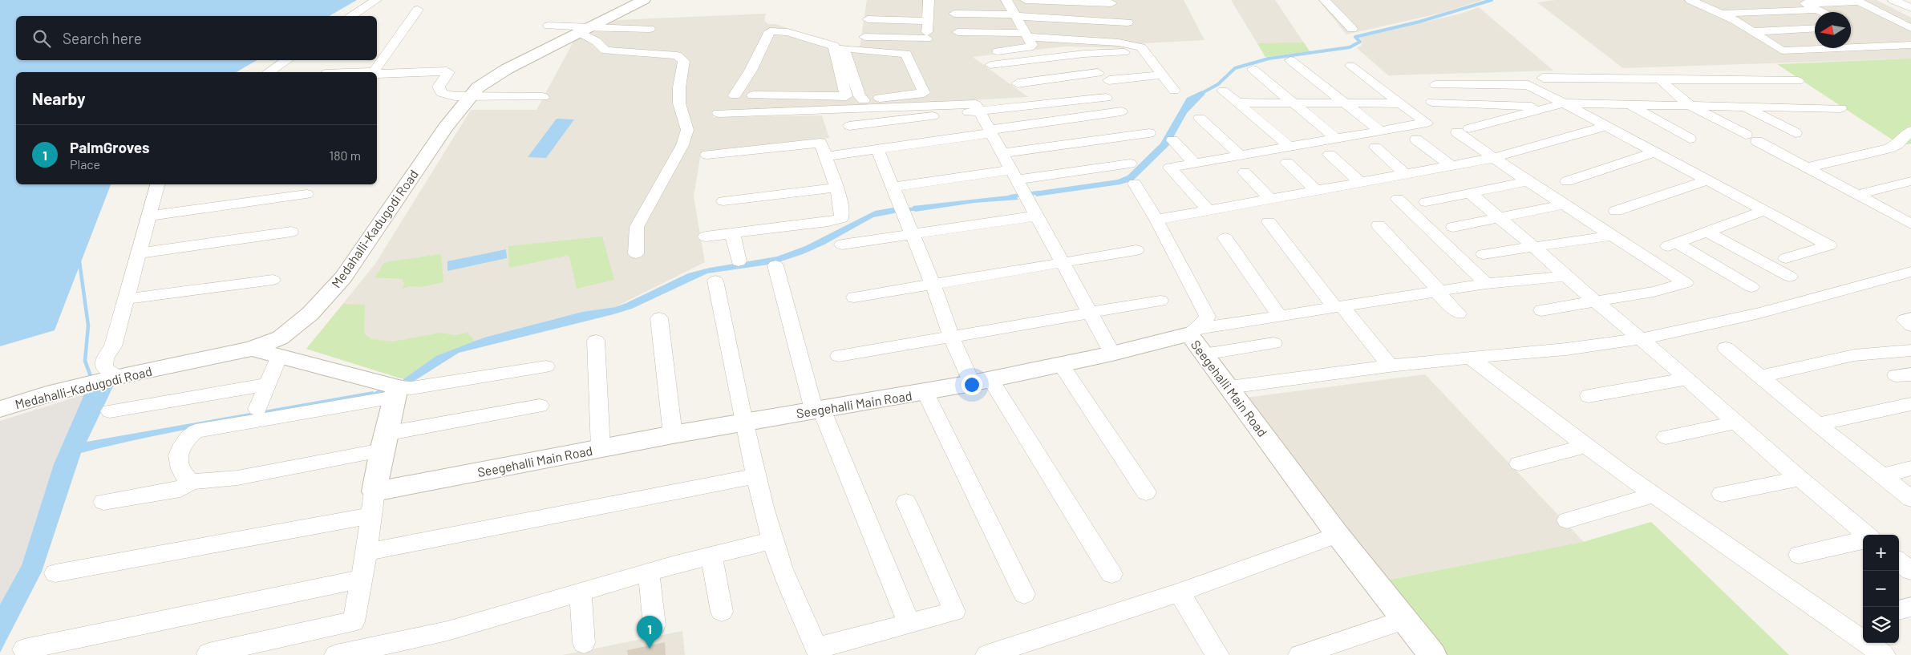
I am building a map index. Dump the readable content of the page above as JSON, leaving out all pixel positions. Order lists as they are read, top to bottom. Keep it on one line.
{"streets":{"street":["Medahalli-Kadugodi Road","Seegehalli Main Road"]},"north":"left","page":{"search":"Search here","heading":"Nearby","list":[{"mark":"1","name":"PalmGroves","note":"Place","value":"180 m"}],"map_buttons":["+","−"],"pins":"1"}}
